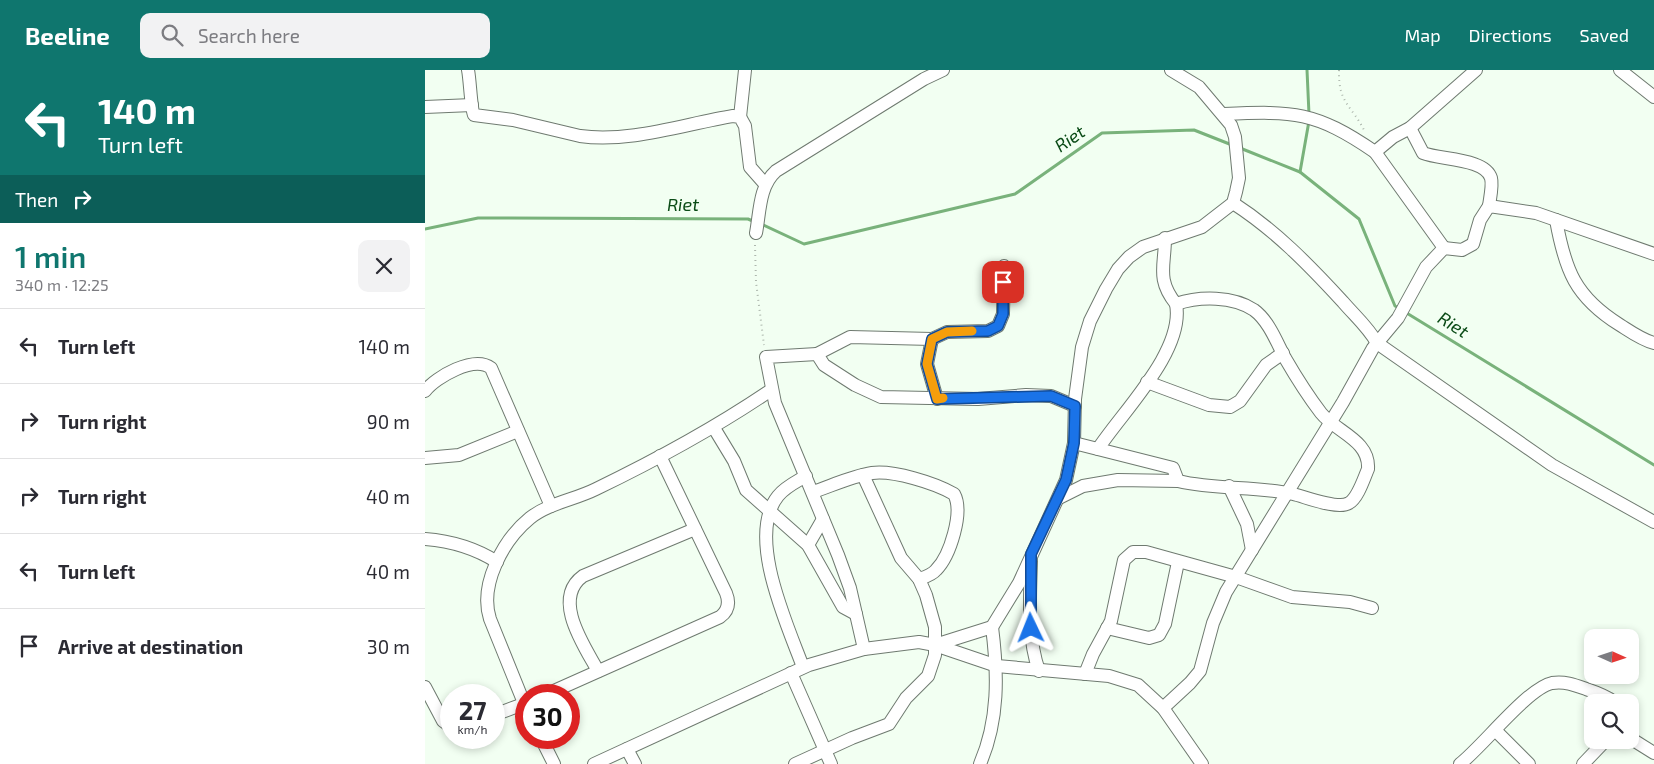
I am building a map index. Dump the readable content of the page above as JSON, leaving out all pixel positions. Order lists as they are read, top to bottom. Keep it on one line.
{"water":["Riet"],"north":"right","page":{"header":"Beeline","search":"Search here","nav":["Map","Directions","Saved"],"turn":["140 m","Turn left"],"then":"Then","heading":["1 min","340 m · 12:25"],"list":[{"name":"Turn left","value":"140 m"},{"name":"Turn right","value":"90 m"},{"name":"Turn right","value":"40 m"},{"name":"Turn left","value":"40 m"},{"name":"Arrive at destination","value":"30 m"}],"speed":"27 km/h","limit":"30"}}
